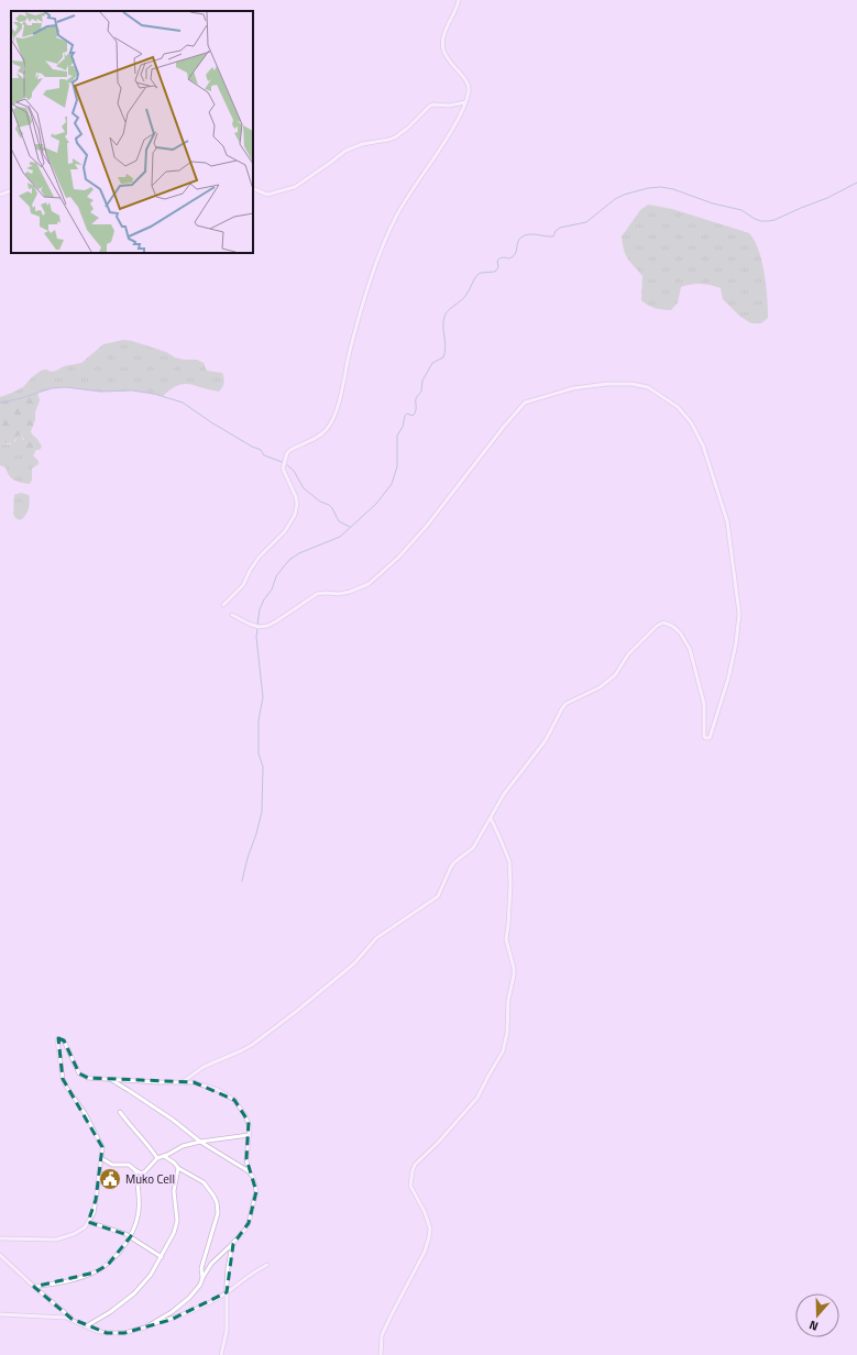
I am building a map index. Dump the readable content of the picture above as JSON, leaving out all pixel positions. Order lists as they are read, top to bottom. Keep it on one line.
{"places":{"public building":["Muko Cell"]},"north":"bottom"}
